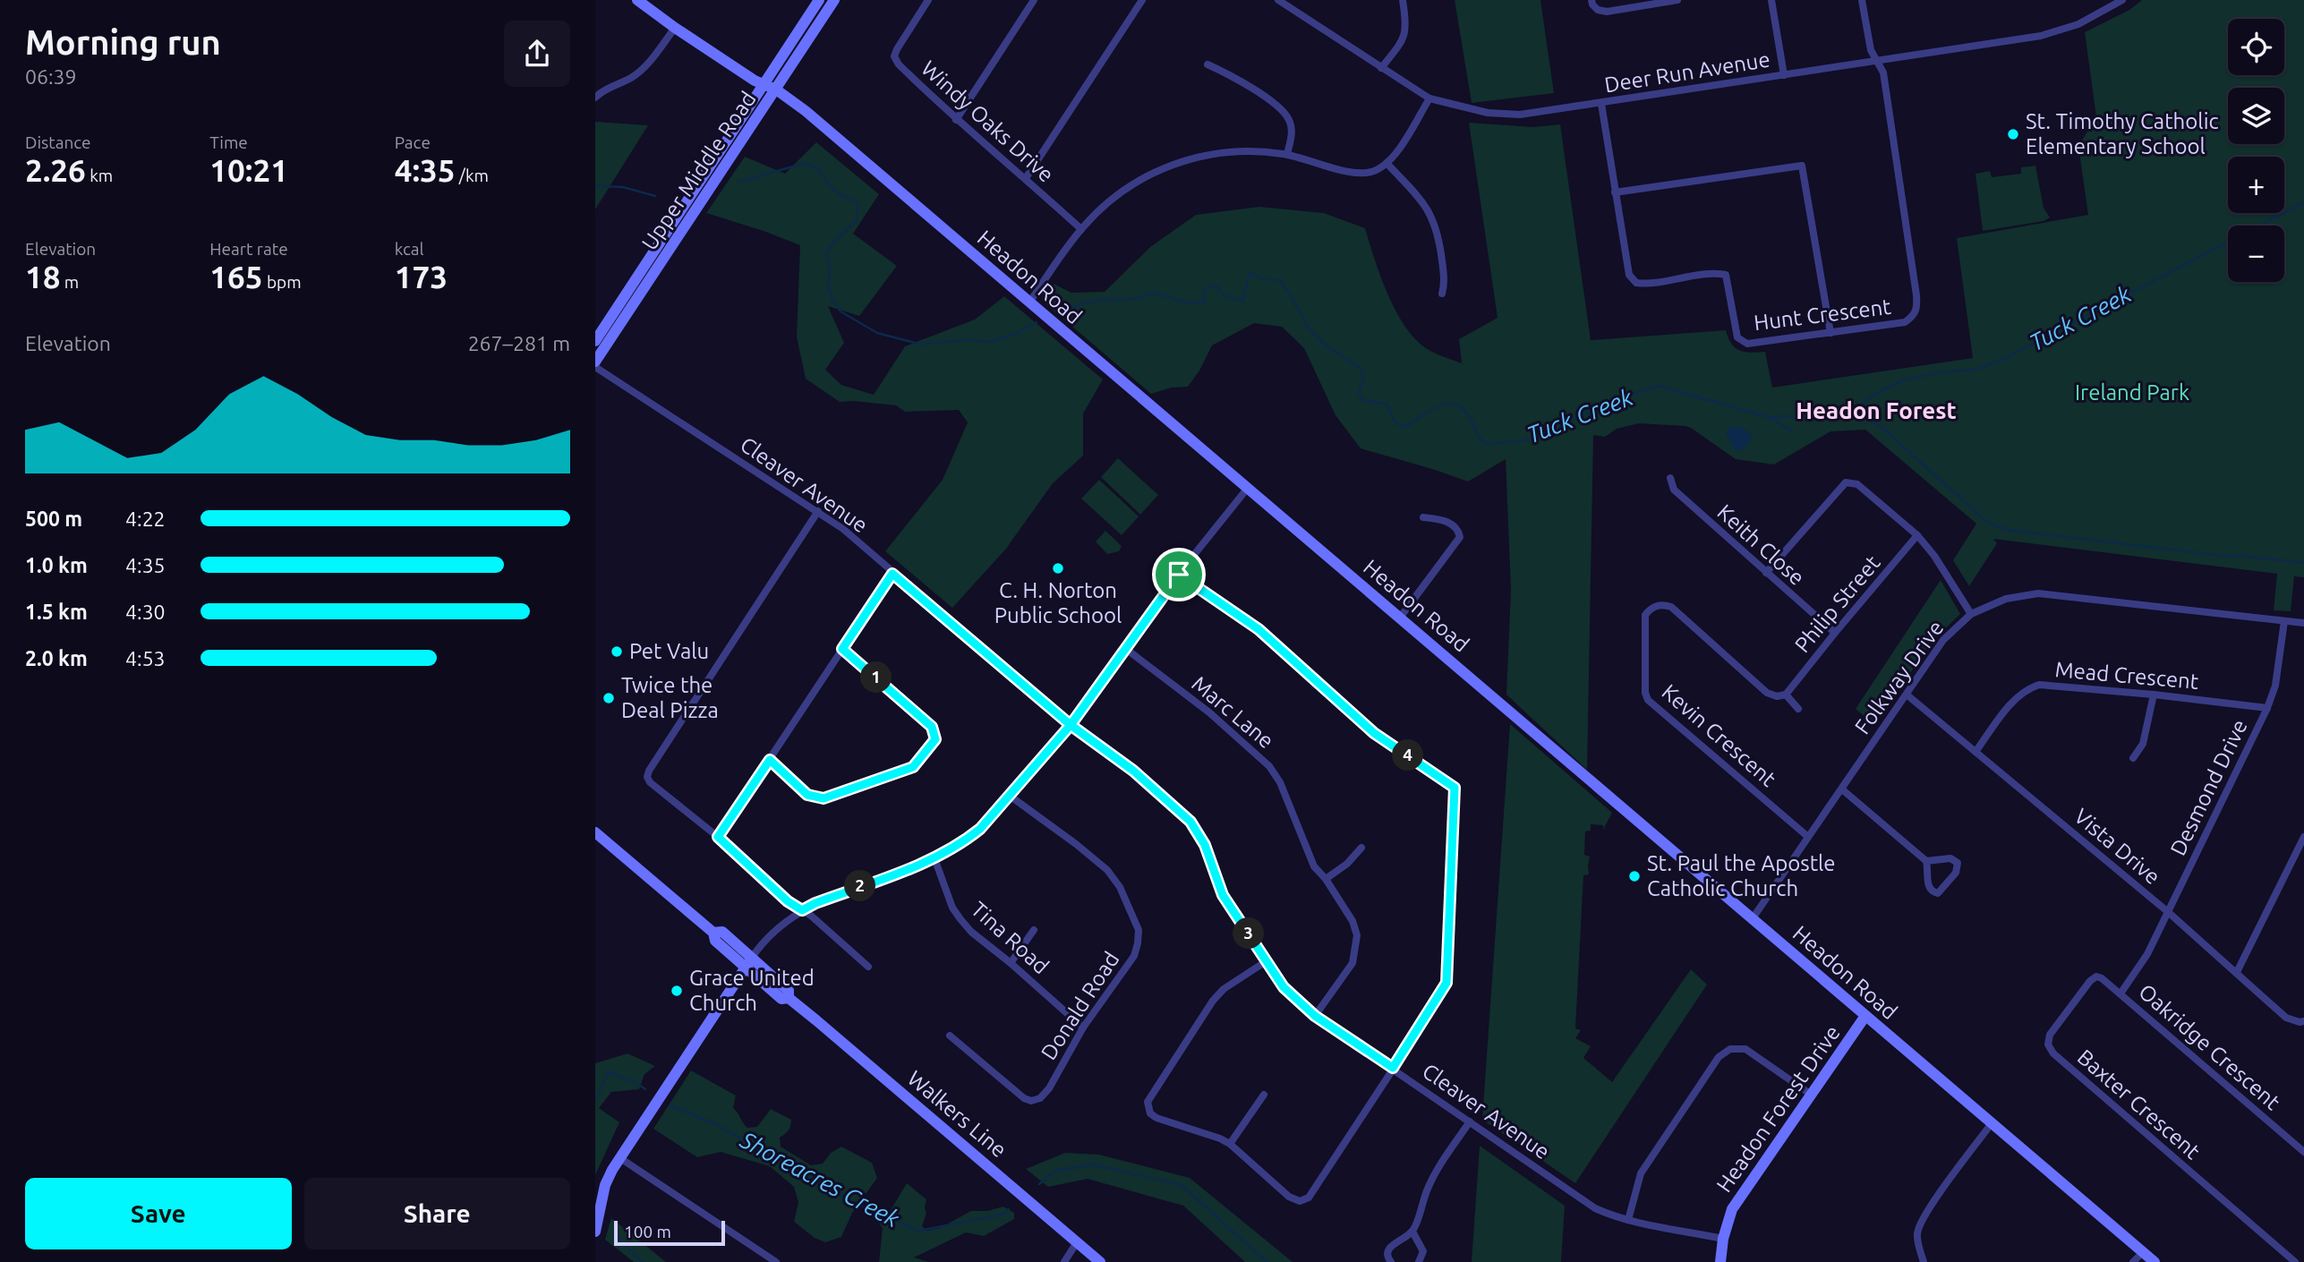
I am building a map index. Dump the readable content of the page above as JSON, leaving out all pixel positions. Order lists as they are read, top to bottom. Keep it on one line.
{"streets":{"street":["Deer Run Avenue","Windy Oaks Drive","Upper Middle Road","Headon Road","Hunt Crescent","Cleaver Avenue","Keith Close","Philip Street","Mead Crescent","Folkway Drive","Marc Lane","Kevin Crescent","Desmond Drive","Vista Drive","Tina Road","Donald Road","Oakridge Crescent","Baxter Crescent","Headon Forest Drive","Walkers Line"]},"crossings":[["Deer Run Avenue","Hunt Crescent"],["Upper Middle Road","Headon Road"],["Headon Road","Folkway Drive"],["Headon Road","Headon Forest Drive"],["Cleaver Avenue","Marc Lane"],["Cleaver Avenue","Headon Forest Drive"],["Keith Close","Philip Street"],["Philip Street","Kevin Crescent"],["Mead Crescent","Desmond Drive"],["Mead Crescent","Vista Drive"],["Folkway Drive","Kevin Crescent"],["Folkway Drive","Desmond Drive"],["Folkway Drive","Vista Drive"],["Desmond Drive","Vista Drive"],["Desmond Drive","Oakridge Crescent"],["Desmond Drive","Baxter Crescent"],["Tina Road","Donald Road"],["Oakridge Crescent","Baxter Crescent"]],"districts":["Headon Forest"],"water":["Tuck Creek","Shoreacres Creek"],"parks":["Ireland Park"],"places":["St. Timothy Catholic Elementary School","C. H. Norton Public School","Pet Valu","Twice the Deal Pizza","St. Paul the Apostle Catholic Church","Grace United Church"],"scale_bar":"100 m","page":{"heading":["Morning run","06:39"],"map_buttons":["+","−"],"stats":[["Distance","2.26 km"],["Time","10:21"],["Pace","4:35 /km"],["Elevation","18 m"],["Heart rate","165 bpm"],["kcal","173"]],"chart":["Elevation","267–281 m"],"list":[{"name":"500 m","note":"4:22"},{"name":"1.0 km","note":"4:35"},{"name":"1.5 km","note":"4:30"},{"name":"2.0 km","note":"4:53"}],"pins":["1","4","2","3"],"buttons":["Save","Share"],"scale":"100 m"}}
